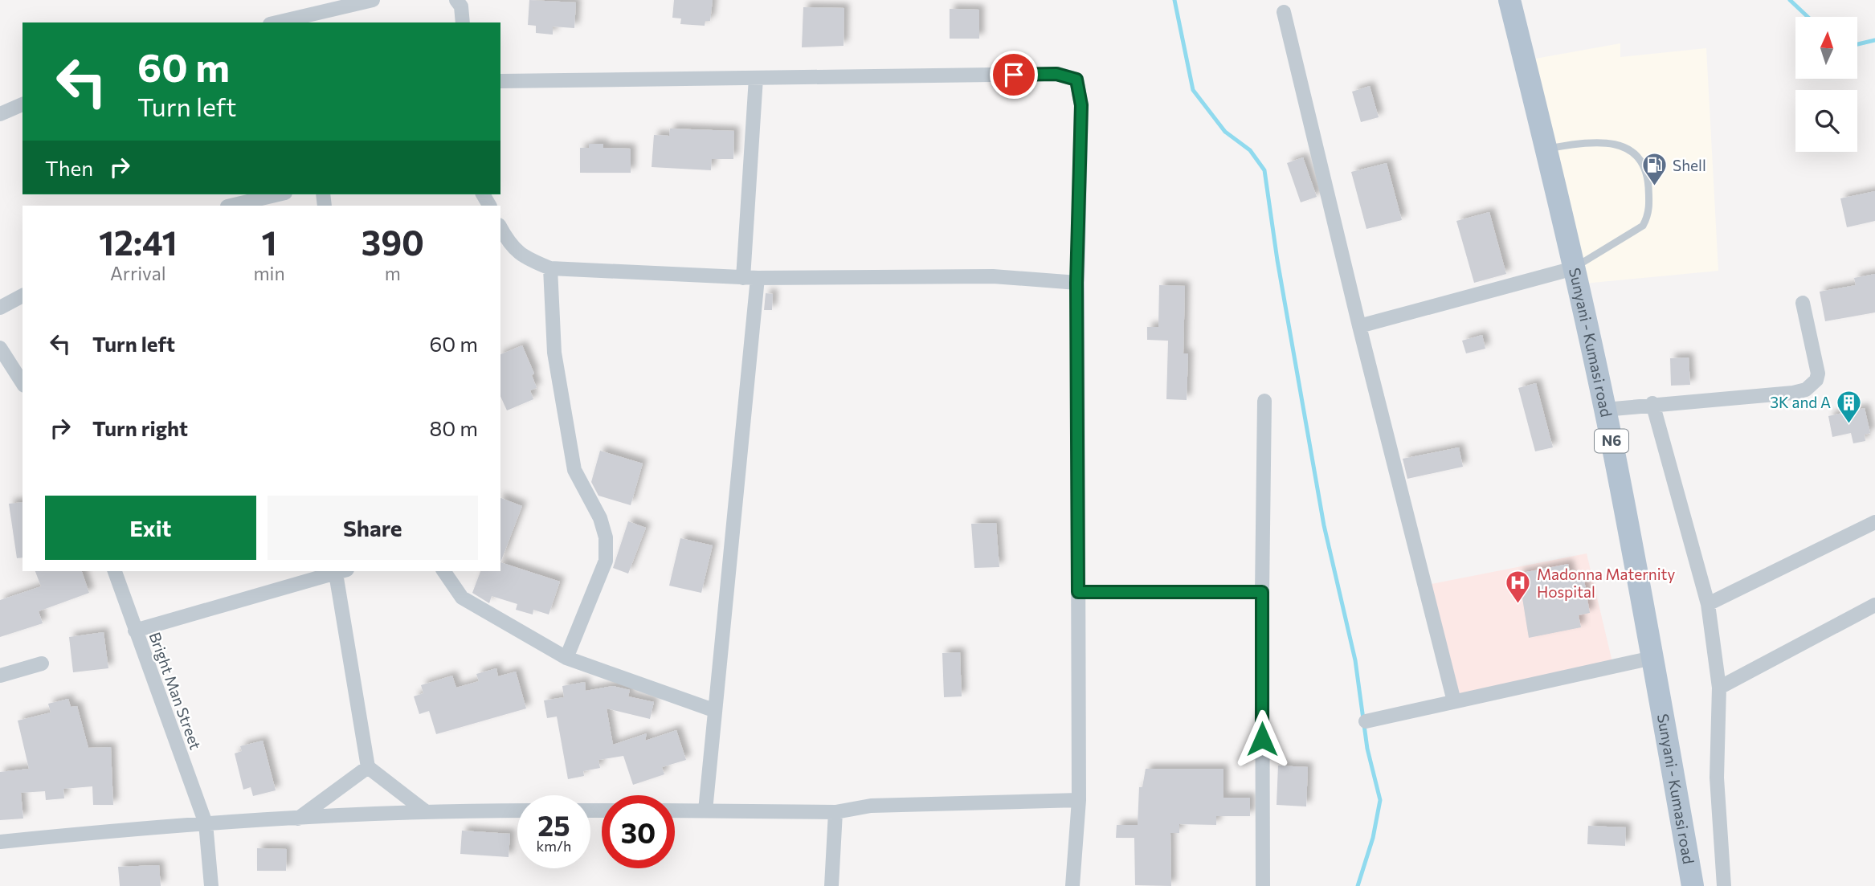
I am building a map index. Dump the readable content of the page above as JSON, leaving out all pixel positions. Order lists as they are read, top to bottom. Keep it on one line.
{"streets":{"main road":["Sunyani - Kumasi road","N6"],"street":["Bright Man Street"]},"places":{"fuel station":["Shell"],"building":["3K and A"],"hospital":["Madonna Maternity Hospital"]},"north":"top","page":{"turn":["60 m","Turn left"],"then":"Then","eta":["12:41","Arrival","1","min","390","m"],"list":[{"name":"Turn left","value":"60 m"},{"name":"Turn right","value":"80 m"}],"buttons":["Exit","Share"],"speed":"25 km/h","limit":"30"}}
